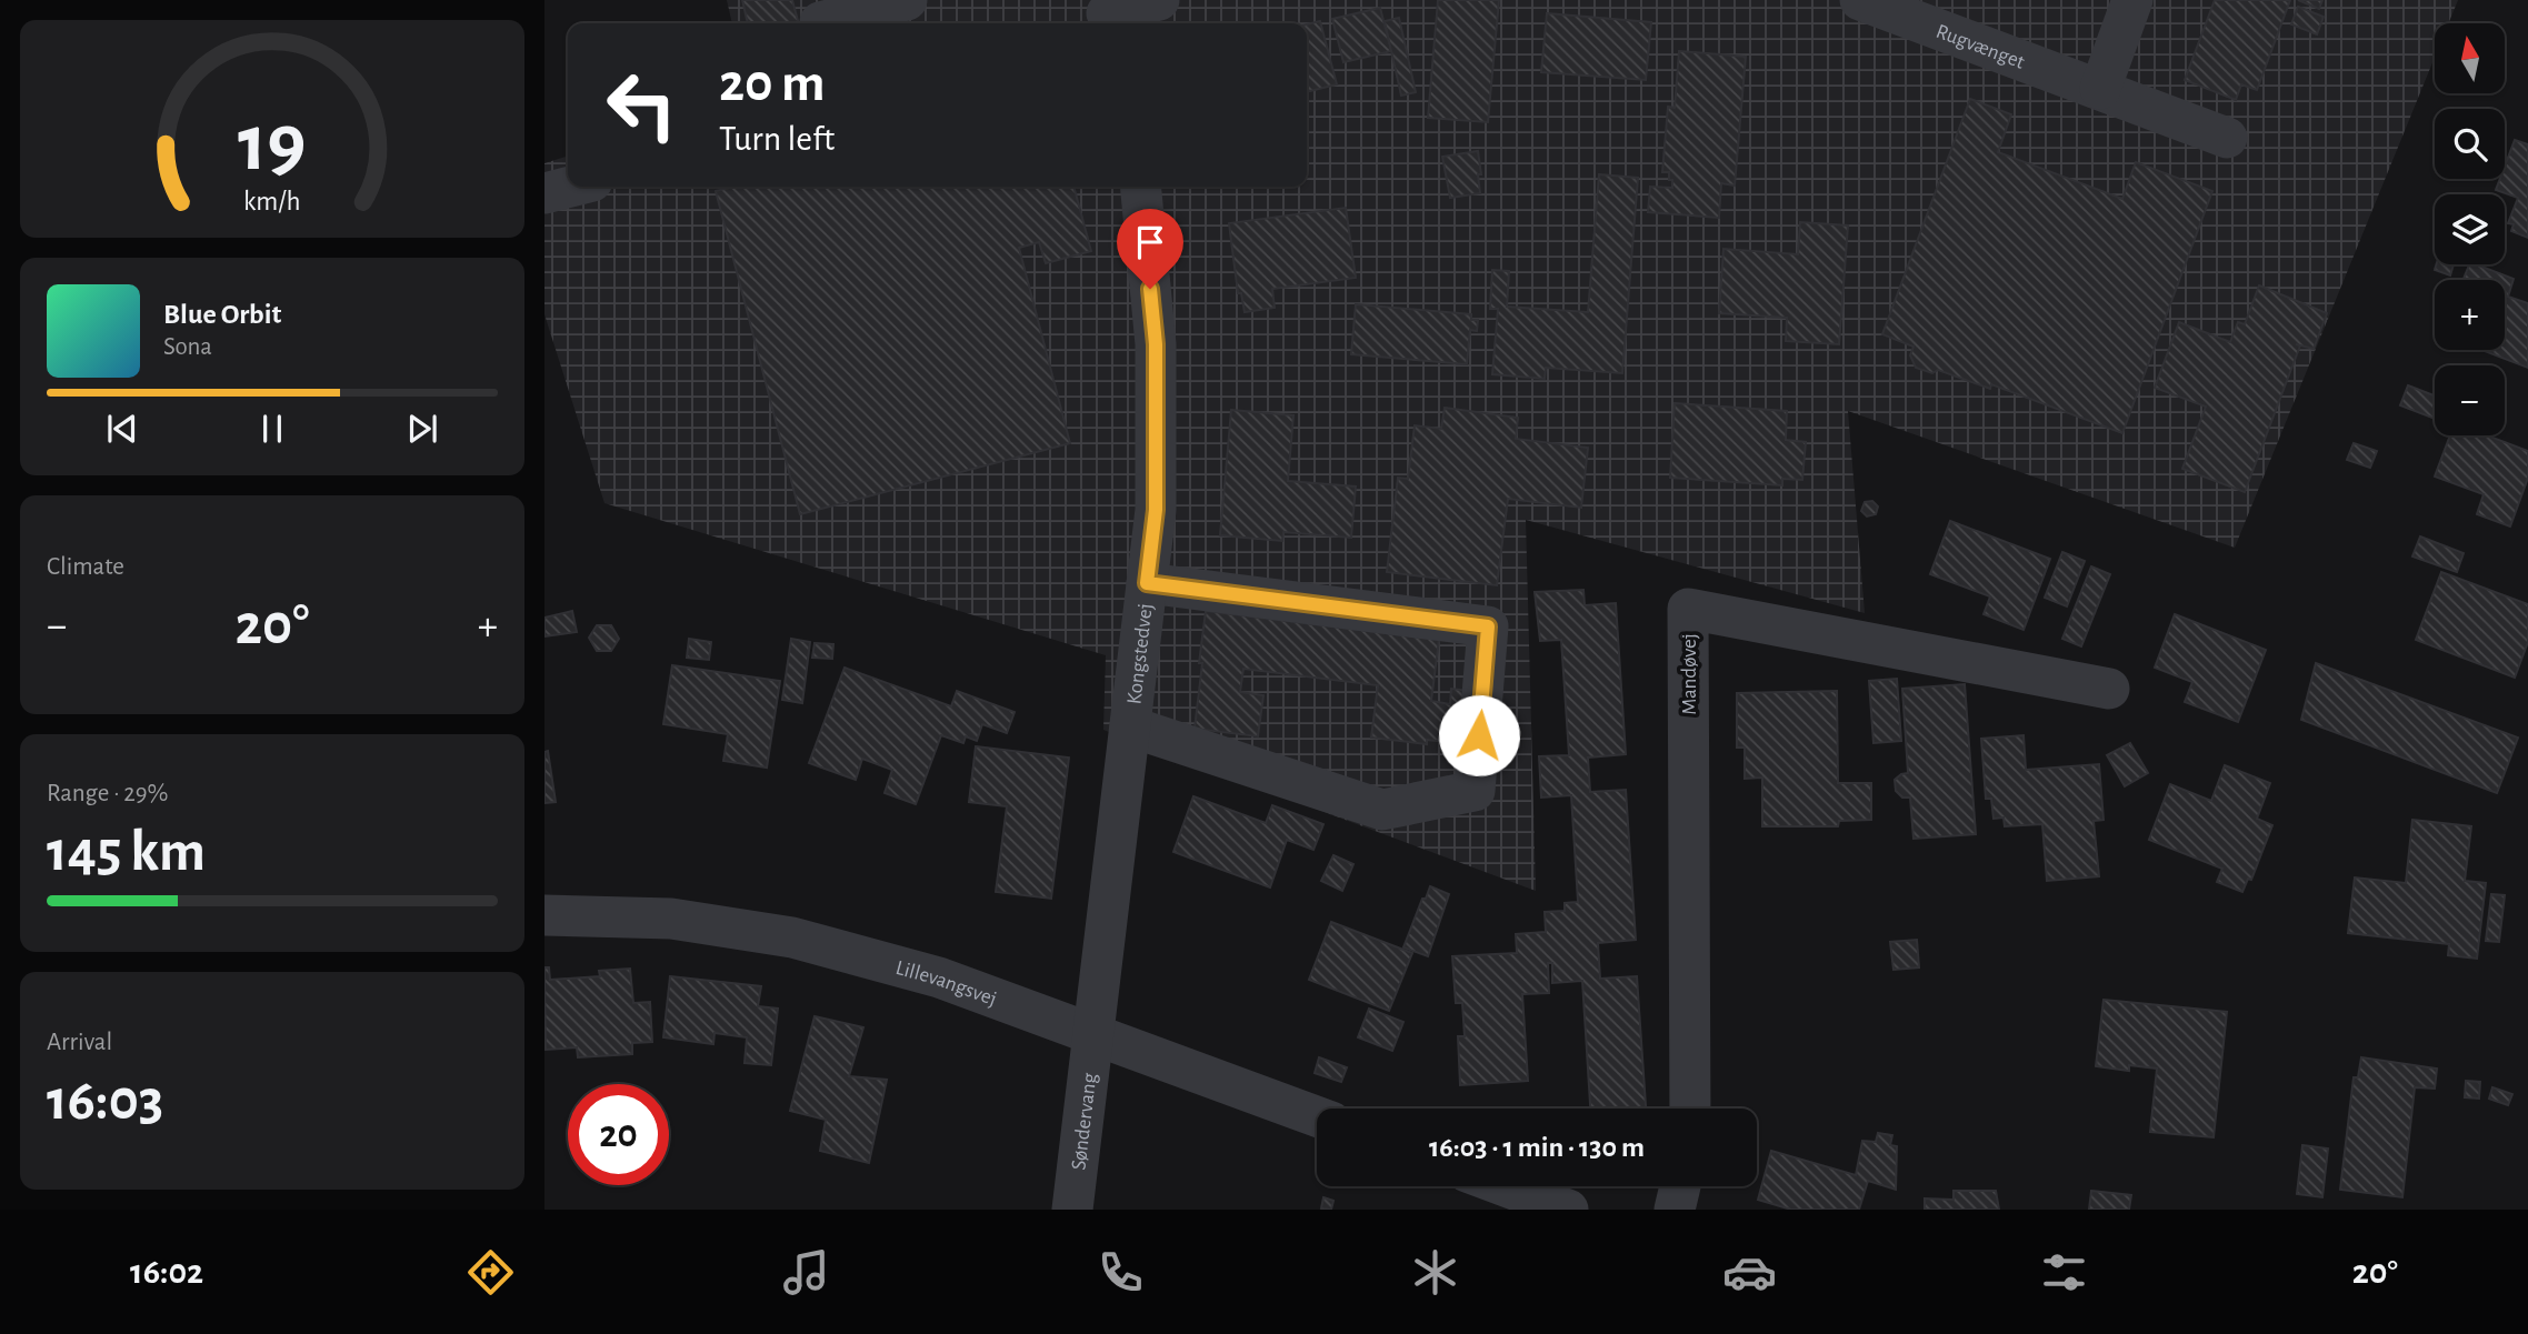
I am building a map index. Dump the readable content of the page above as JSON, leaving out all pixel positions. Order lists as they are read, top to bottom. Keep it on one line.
{"streets":{"street":["Rugvænget","Kongstedvej","Mandøvej","Lillevangsvej","Søndervang"]},"crossings":[["Kongstedvej","Lillevangsvej"],["Kongstedvej","Søndervang"],["Lillevangsvej","Søndervang"]],"north":"top","page":{"map_buttons":["+","−"],"turn":["20 m","Turn left"],"song":["Blue Orbit","Sona"],"tile":["Climate",["Range · 29%","145 km"],["Arrival","16:03"]],"heat":["−","20°","+"],"limit":"20","trip":"16:03 · 1 min · 130 m","tabs":["16:02","20°"],"gauge":["19","km/h"]}}
